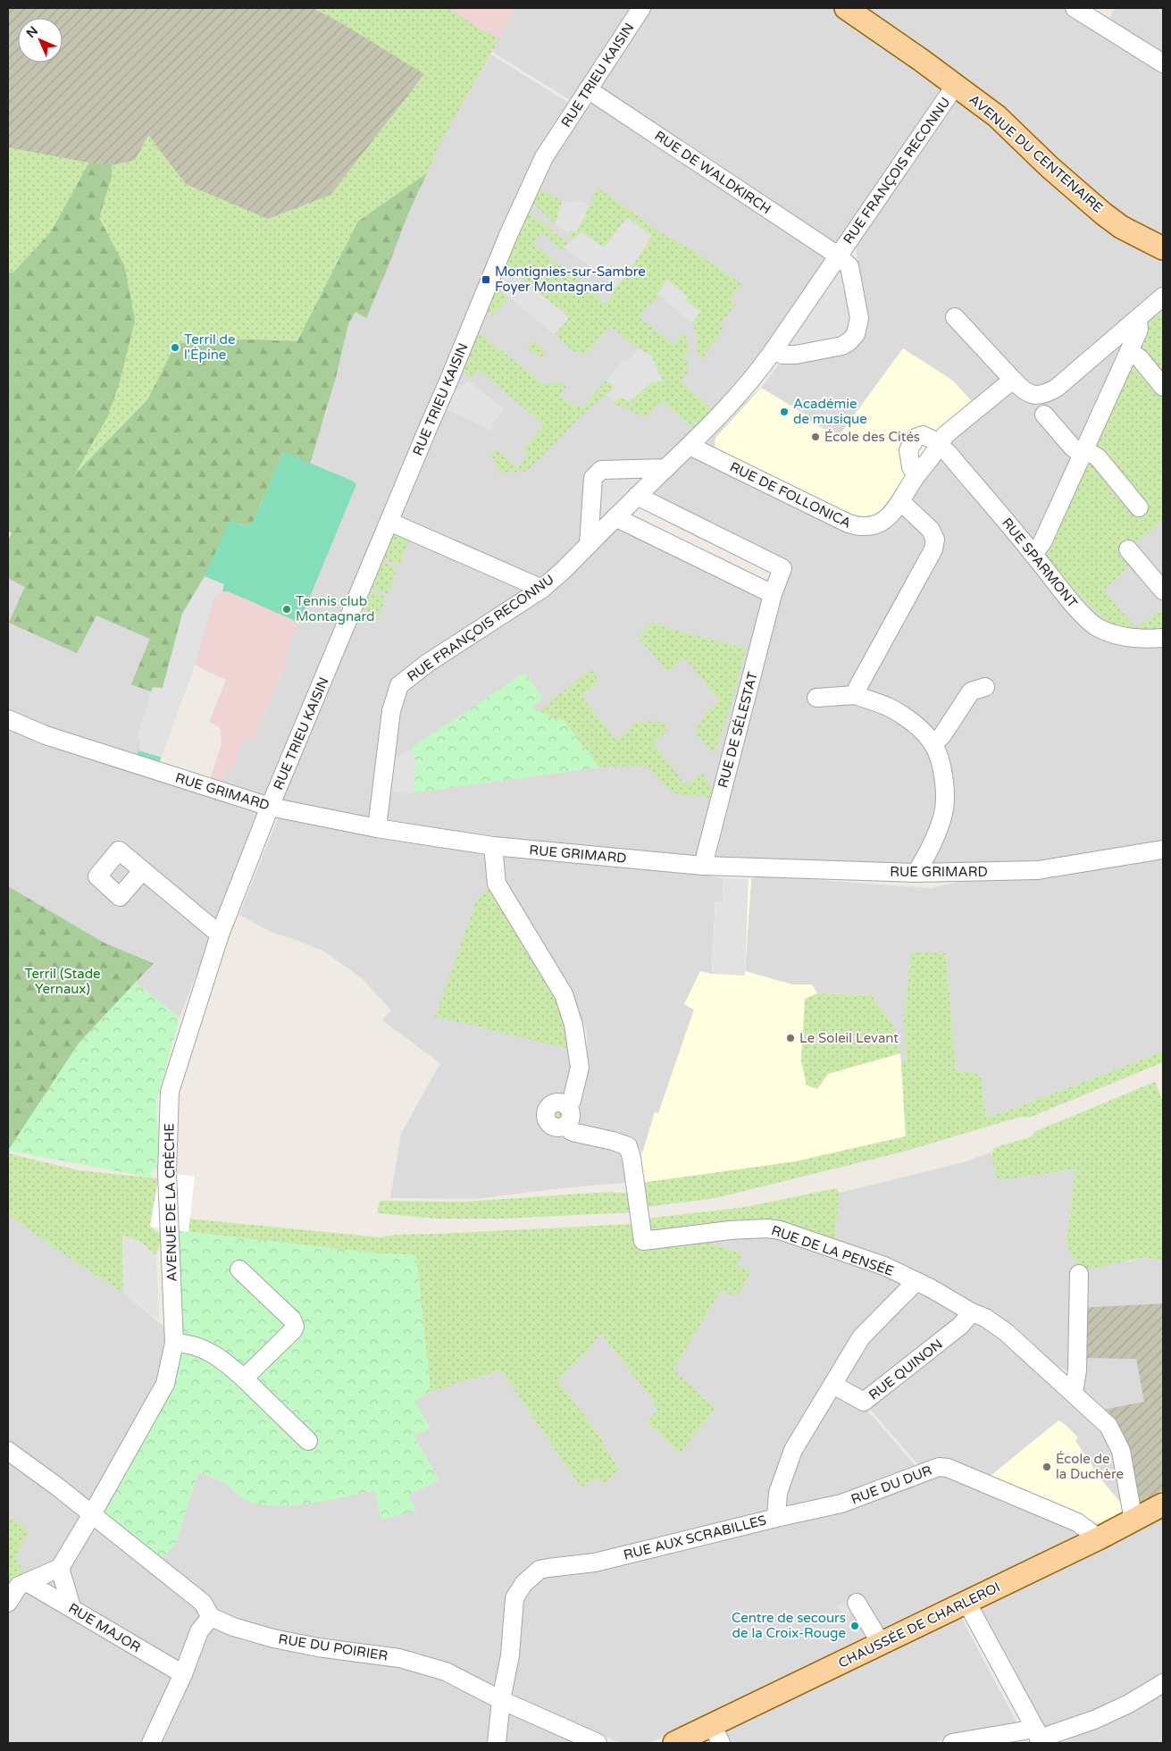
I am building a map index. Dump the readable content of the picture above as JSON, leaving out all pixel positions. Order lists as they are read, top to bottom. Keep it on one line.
{"streets":{"main road":["AVENUE DU CENTENAIRE","CHAUSSÉE DE CHARLEROI"],"street":["RUE TRIEU KAISIN","RUE FRANÇOIS RECONNU","RUE DE WALDKIRCH","RUE DE FOLLONICA","RUE SPARMONT","RUE DE SÉLESTAT","RUE GRIMARD","AVENUE DE LA CRÈCHE","RUE DE LA PENSÉE","RUE QUINON","RUE DU DUR","RUE AUX SCRABILLES","RUE MAJOR","RUE DU POIRIER"]},"crossings":[["RUE TRIEU KAISIN","RUE DE WALDKIRCH"],["RUE TRIEU KAISIN","RUE GRIMARD"],["RUE TRIEU KAISIN","AVENUE DE LA CRÈCHE"],["AVENUE DU CENTENAIRE","RUE FRANÇOIS RECONNU"],["RUE FRANÇOIS RECONNU","RUE DE WALDKIRCH"],["RUE FRANÇOIS RECONNU","RUE DE FOLLONICA"],["RUE FRANÇOIS RECONNU","RUE DE SÉLESTAT"],["RUE FRANÇOIS RECONNU","RUE GRIMARD"],["RUE DE SÉLESTAT","RUE GRIMARD"],["RUE GRIMARD","AVENUE DE LA CRÈCHE"],["RUE GRIMARD","RUE DE LA PENSÉE"],["RUE DE LA PENSÉE","RUE AUX SCRABILLES"],["RUE QUINON","RUE AUX SCRABILLES"],["RUE DU DUR","RUE AUX SCRABILLES"],["RUE DU DUR","CHAUSSÉE DE CHARLEROI"],["RUE AUX SCRABILLES","RUE DU POIRIER"]],"parks":["Terril (Stade Yernaux)"],"places":{"transit":["Montignies-sur-Sambre Foyer Montagnard"],"other":["Terril de l'Épine","Académie de musique","École des Cités","Tennis club Montagnard","Le Soleil Levant","École de la Duchère","Centre de secours de la Croix-Rouge"]},"north":"top left"}
